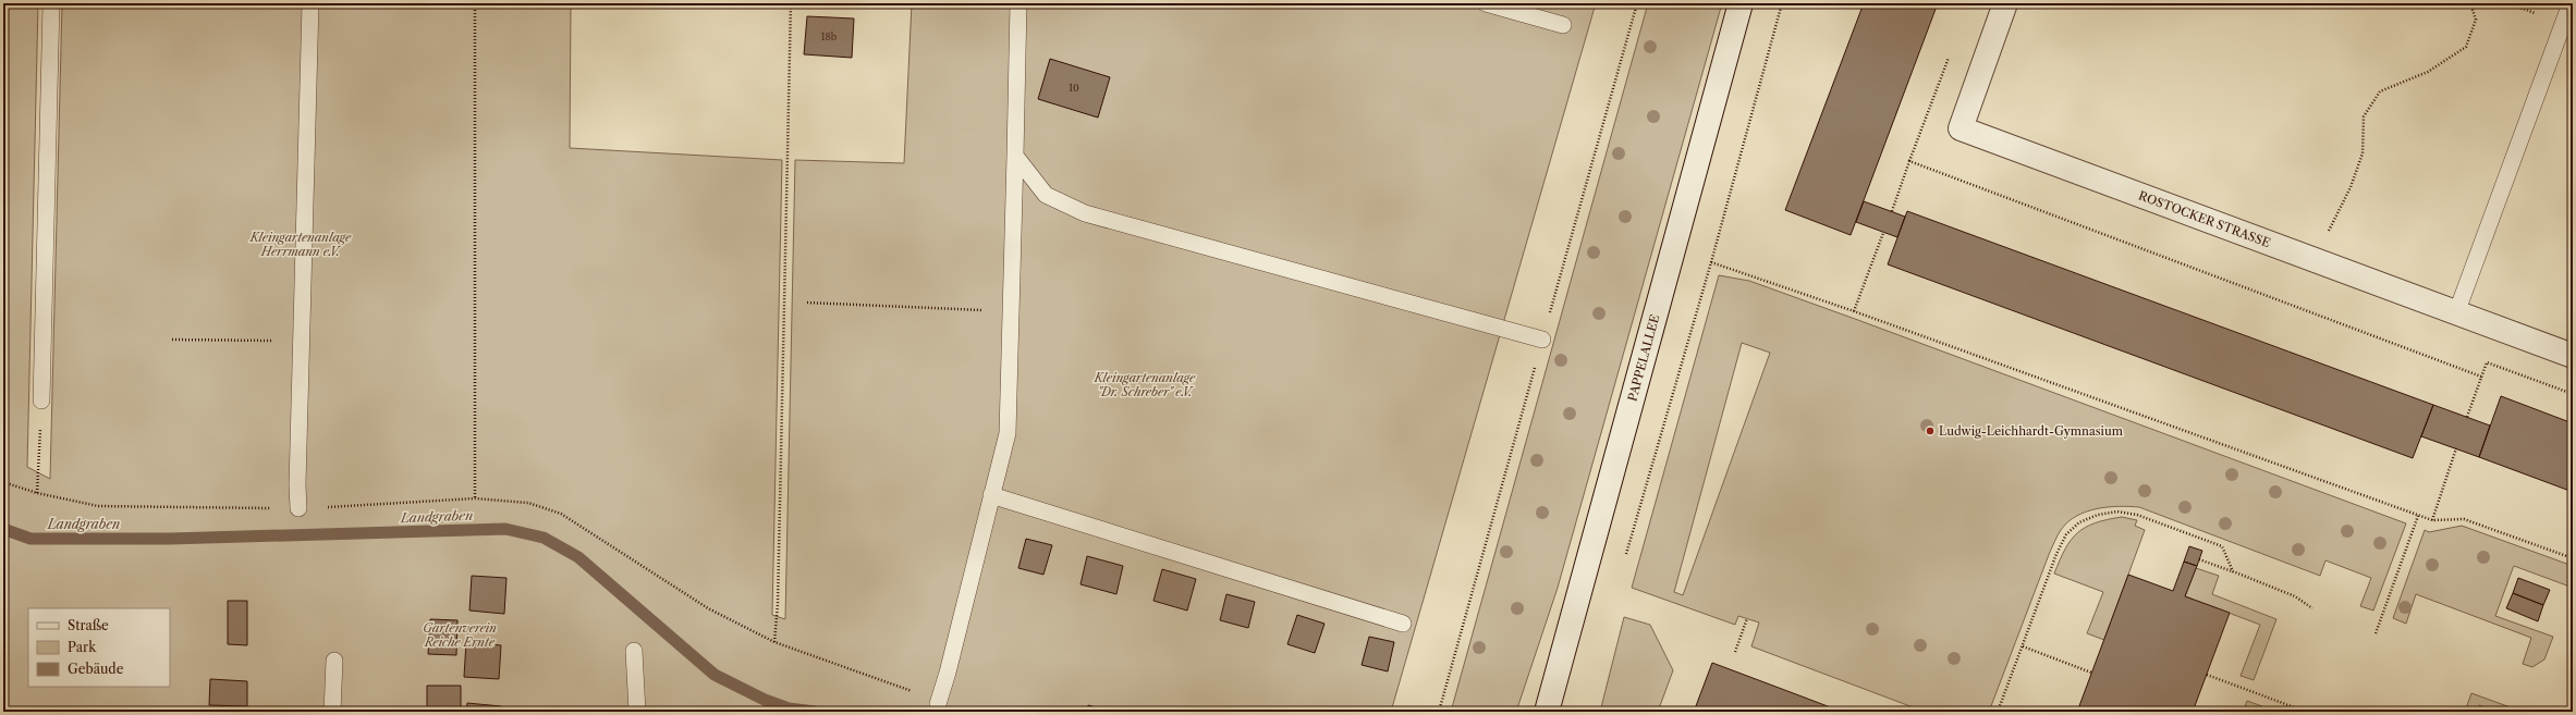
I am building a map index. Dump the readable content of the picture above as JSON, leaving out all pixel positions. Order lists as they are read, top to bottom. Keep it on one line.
{"streets":{"street":["ROSTOCKER STRASSE","PAPPELALLEE"]},"water":["Landgraben"],"parks":["Kleingartenanlage Herrmann e.V.","Kleingartenanlage \"Dr. Schreber\" e.V.","Gartenverein Reiche Ernte"],"places":["Ludwig-Leichhardt-Gymnasium"],"house_numbers":["18b","10"],"legend":["Straße","Park","Gebäude"]}
